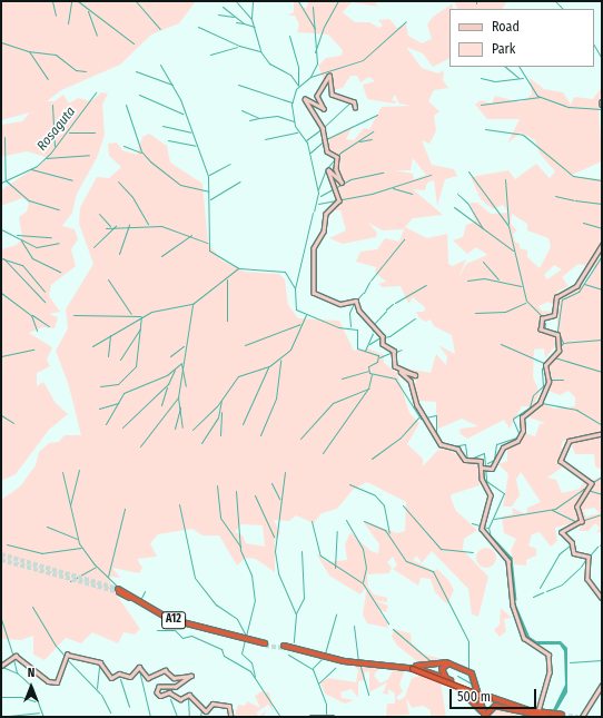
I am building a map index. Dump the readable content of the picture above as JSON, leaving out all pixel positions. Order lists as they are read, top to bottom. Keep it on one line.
{"streets":{"highway":["A12"]},"water":["Rosaguta"],"legend":["Road","Park"],"scale_bar":"500 m","north":"top"}
